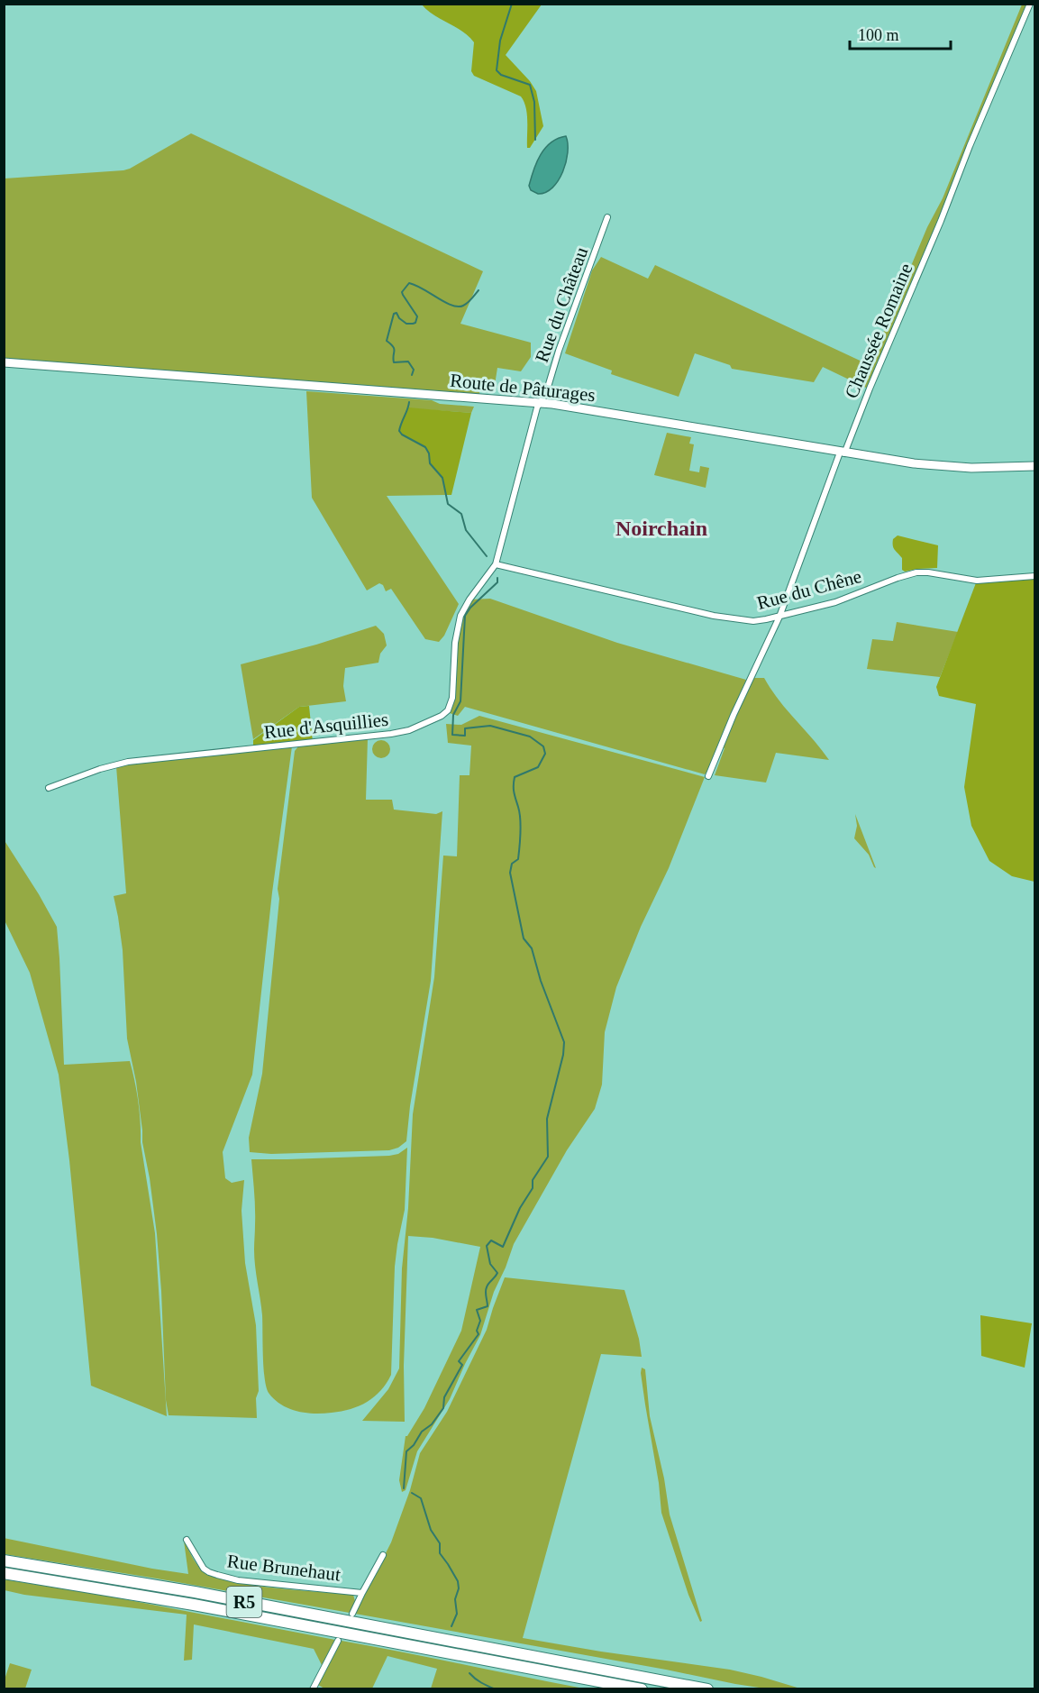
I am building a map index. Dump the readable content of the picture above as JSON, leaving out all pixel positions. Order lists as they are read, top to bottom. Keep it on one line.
{"streets":{"highway":["R5"],"main road":["Route de Pâturages"],"street":["Rue du Château","Chaussée Romaine","Rue du Chêne","Rue d'Asquillies","Rue Brunehaut"]},"crossings":[["Rue du Château","Route de Pâturages"],["Rue du Château","Rue du Chêne"],["Rue du Château","Rue d'Asquillies"],["Chaussée Romaine","Route de Pâturages"],["Chaussée Romaine","Rue du Chêne"],["Rue du Chêne","Rue d'Asquillies"]],"districts":["Noirchain"],"scale_bar":"100 m"}
